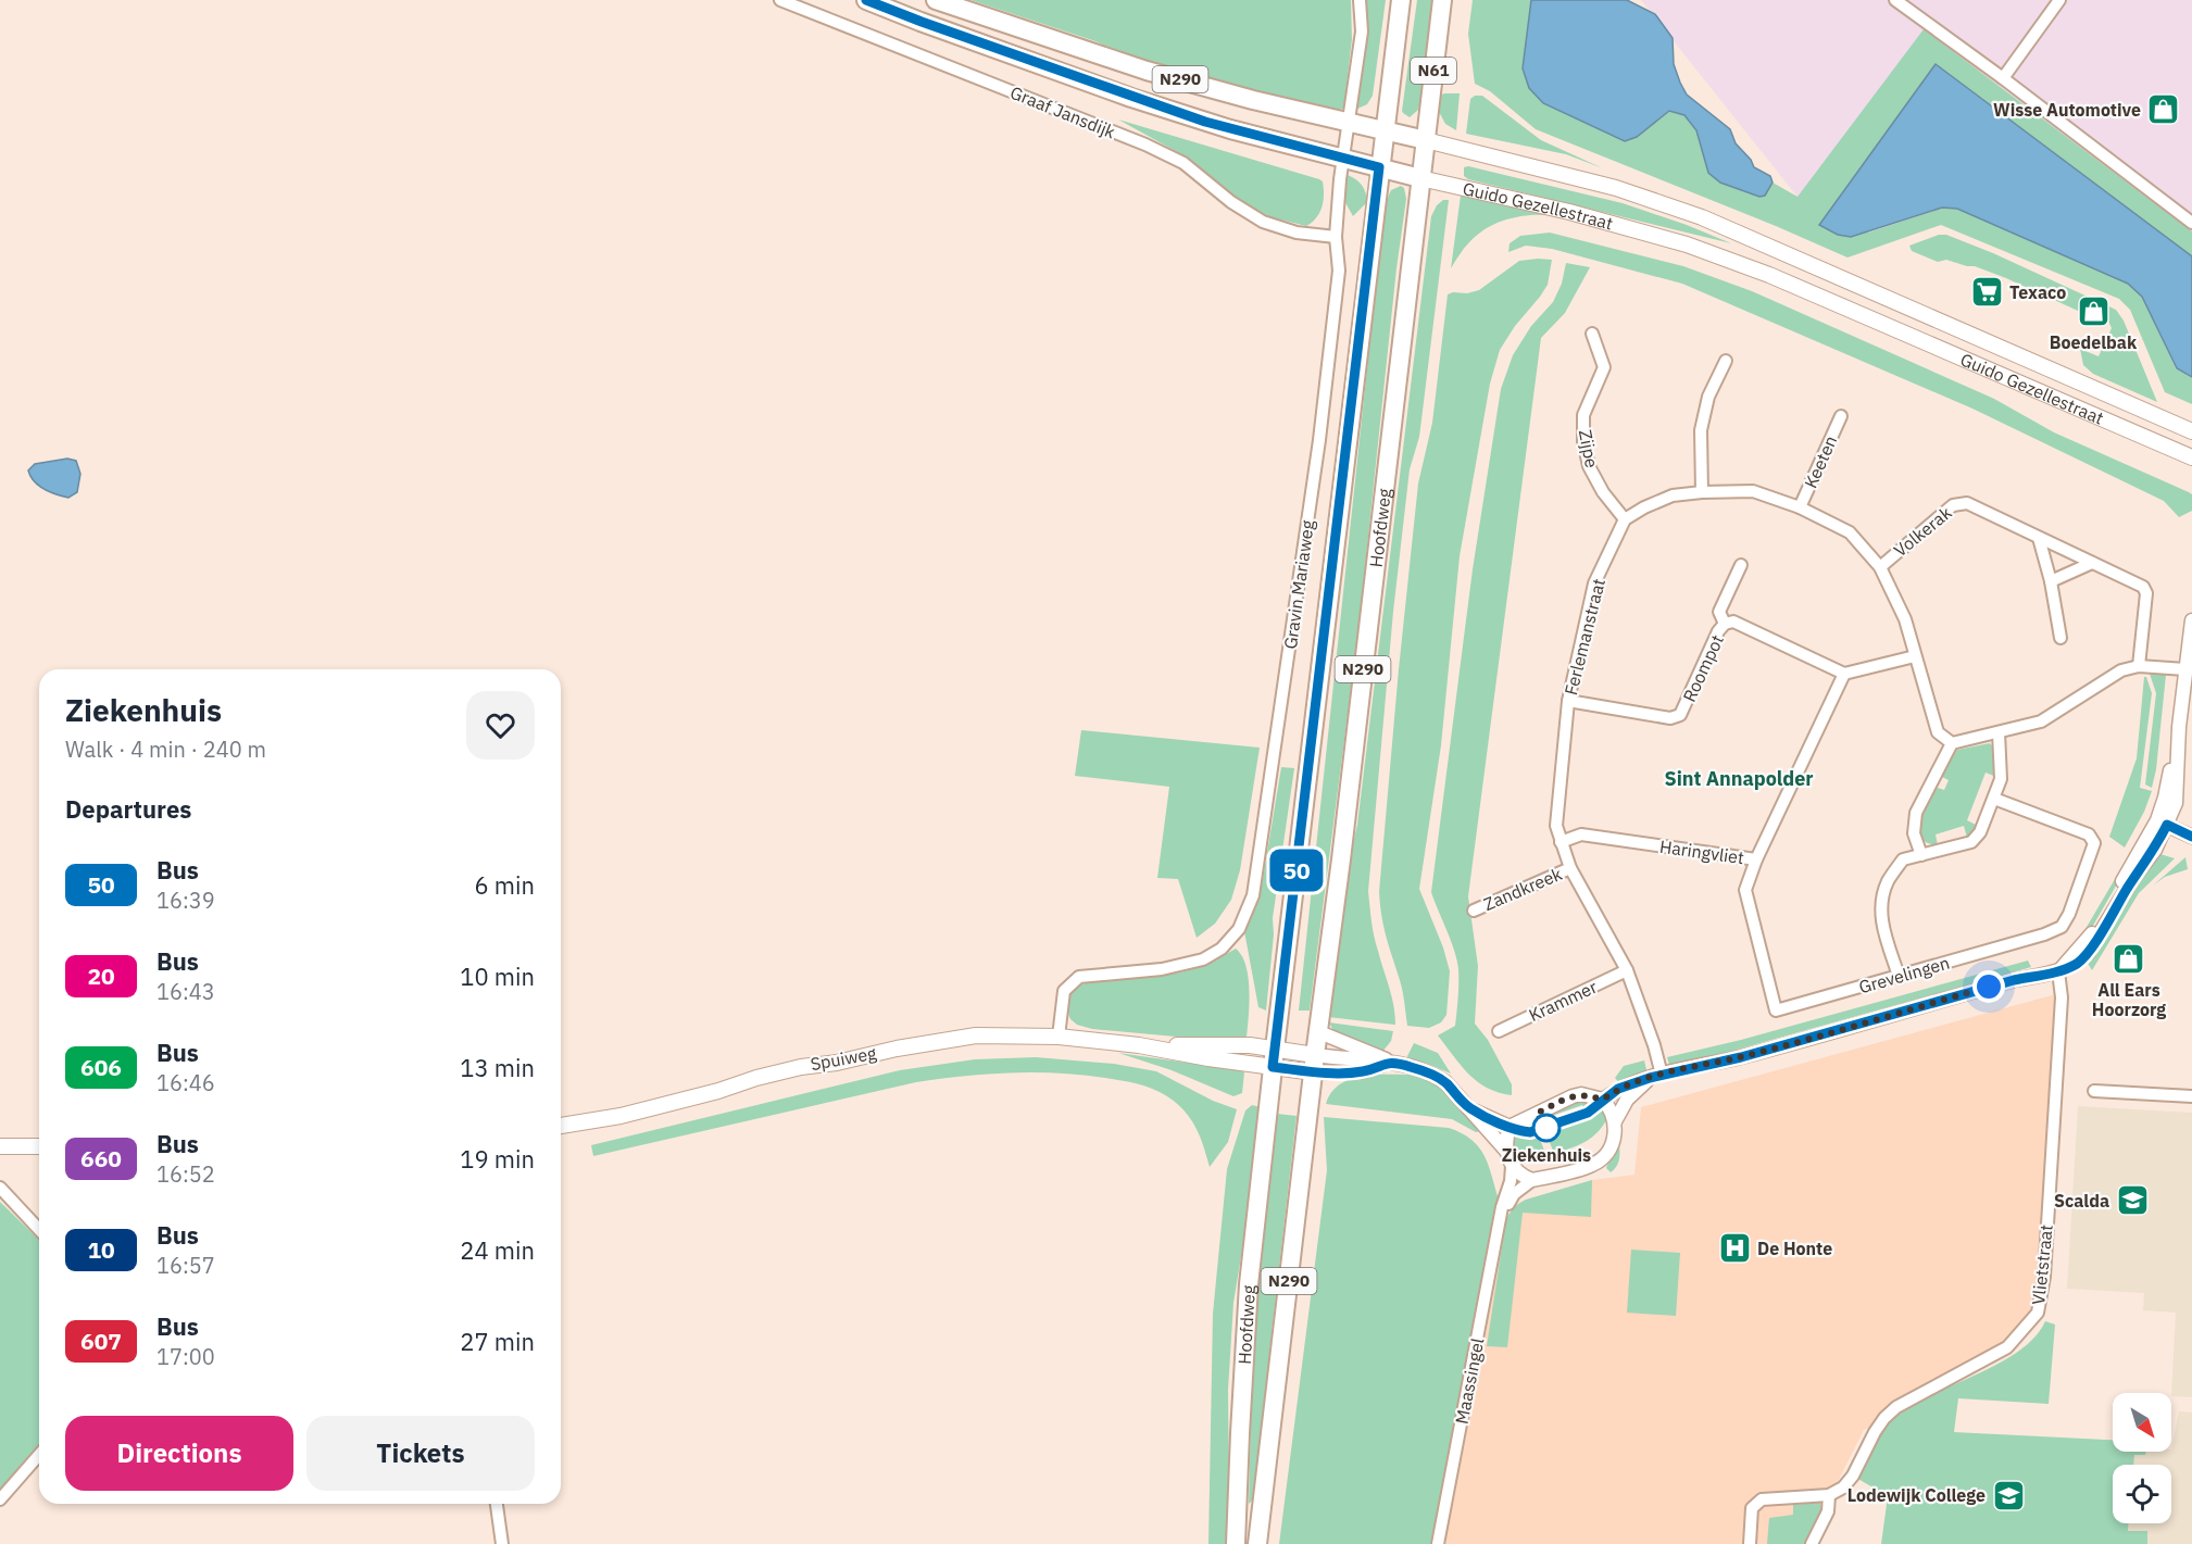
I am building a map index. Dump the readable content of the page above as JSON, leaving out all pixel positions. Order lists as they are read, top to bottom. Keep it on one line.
{"streets":{"main road":["N61","N290","Guido Gezellestraat","Hoofdweg","Spuiweg"],"street":["Graaf Jansdijk","Zijpe","Keeten","Volkerak","Gravin Mariaweg","Ferlemanstraat","Roompot","Haringvliet","Zandkreek","Grevelingen","Krammer","Vlietstraat","Maassingel"]},"crossings":[["Graaf Jansdijk","Gravin Mariaweg"],["Guido Gezellestraat","Hoofdweg"],["Guido Gezellestraat","Gravin Mariaweg"],["Zijpe","Ferlemanstraat"],["Hoofdweg","Spuiweg"],["Gravin Mariaweg","Spuiweg"],["Ferlemanstraat","Roompot"],["Ferlemanstraat","Haringvliet"],["Ferlemanstraat","Zandkreek"],["Ferlemanstraat","Krammer"],["Roompot","Haringvliet"],["Haringvliet","Grevelingen"]],"districts":["Sint Annapolder"],"places":{"shop":["Wisse Automotive","Boedelbak","All Ears Hoorzorg"],"supermarket":["Texaco"],"other":["Ziekenhuis"],"school or university":["Scalda","Lodewijk College"],"hospital":["De Honte"]},"lines":["bus line 50"],"north":"bottom right","page":{"on_map":"50","heading":[["Ziekenhuis","Walk · 4 min · 240 m"],"Departures"],"list":[{"mark":"50","name":"Bus","note":"16:39","value":"6 min"},{"mark":"20","name":"Bus","note":"16:43","value":"10 min"},{"mark":"606","name":"Bus","note":"16:46","value":"13 min"},{"mark":"660","name":"Bus","note":"16:52","value":"19 min"},{"mark":"10","name":"Bus","note":"16:57","value":"24 min"},{"mark":"607","name":"Bus","note":"17:00","value":"27 min"}],"buttons":["Directions","Tickets"]}}
